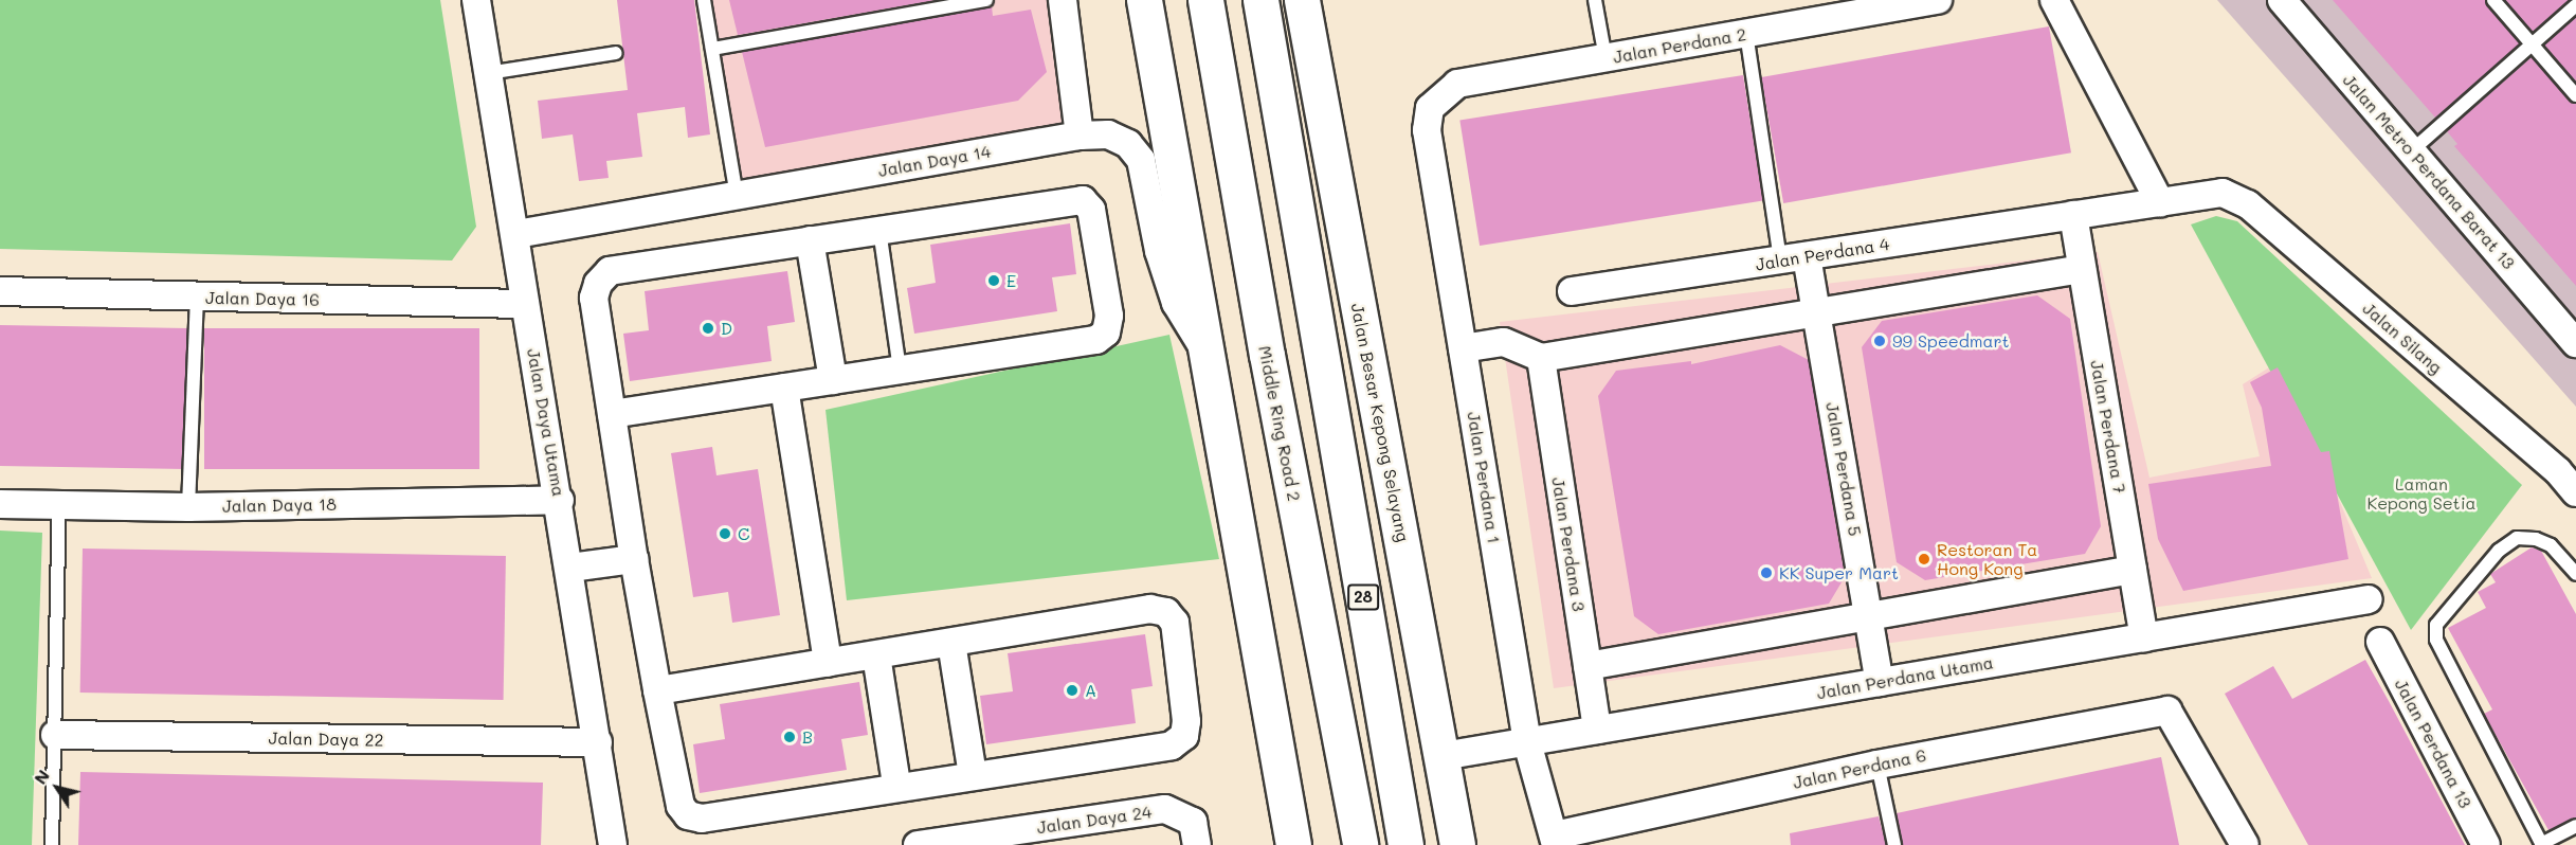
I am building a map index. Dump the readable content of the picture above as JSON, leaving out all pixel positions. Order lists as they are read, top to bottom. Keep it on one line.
{"streets":{"main road":["Jalan Besar Kepong Selayang","Middle Ring Road 2","28"],"street":["Jalan Perdana 2","Jalan Daya 14","Jalan Metro Perdana Barat 13","Jalan Perdana 4","Jalan Daya 16","Jalan Silang","Jalan Daya Utama","Jalan Perdana 7","Jalan Perdana 5","Jalan Perdana 1","Jalan Daya 18","Jalan Perdana 3","Jalan Perdana Utama","Jalan Daya 22","Jalan Perdana 13","Jalan Perdana 6","Jalan Daya 24"]},"crossings":[["Jalan Perdana 2","Jalan Perdana 1"],["Jalan Daya 14","Jalan Daya Utama"],["Jalan Perdana 4","Jalan Silang"],["Jalan Perdana 4","Jalan Perdana 7"],["Jalan Perdana 4","Jalan Perdana 5"],["Jalan Daya 16","Jalan Daya Utama"],["Jalan Daya Utama","Jalan Daya 18"],["Jalan Daya Utama","Jalan Daya 22"],["Jalan Besar Kepong Selayang","Jalan Perdana Utama"],["Jalan Perdana 7","Jalan Perdana Utama"],["Jalan Perdana 5","Jalan Perdana Utama"],["Jalan Perdana 1","Jalan Perdana Utama"],["Jalan Perdana 1","Jalan Perdana 6"],["Jalan Perdana 3","Jalan Perdana Utama"]],"parks":["Laman Kepong Setia"],"places":["E","D","99 Speedmart","C","Restoran Ta Hong Kong","KK Super Mart","A","B"],"north":"top left"}
